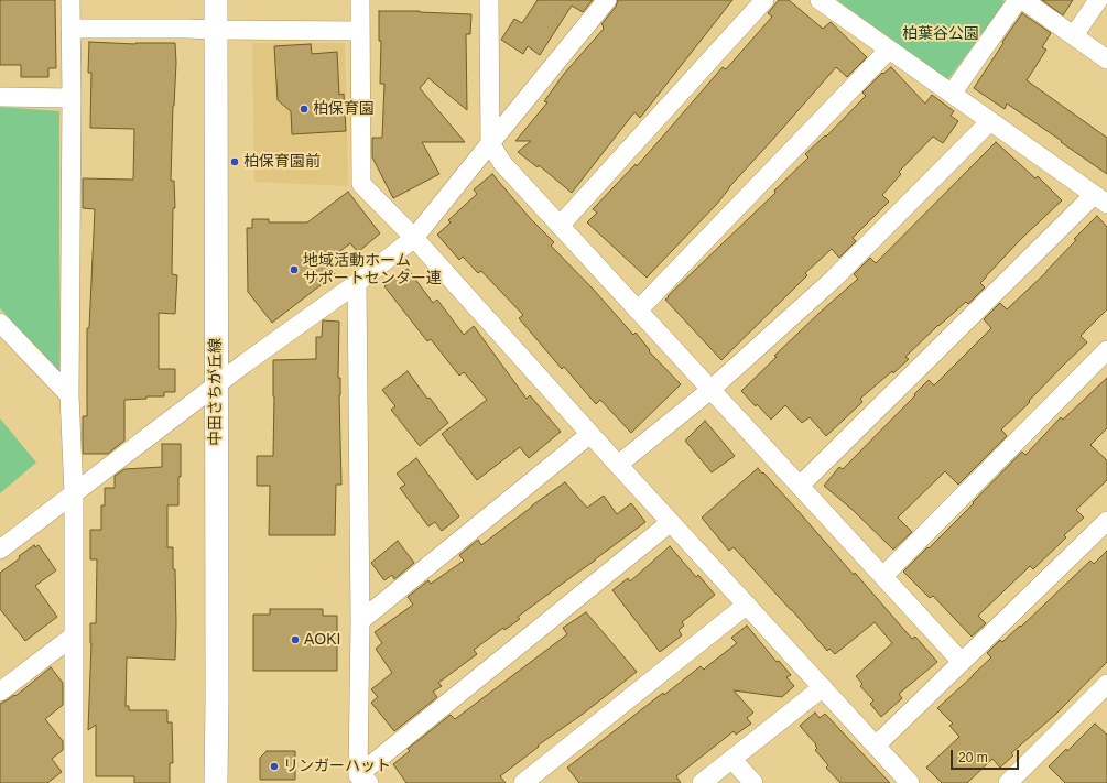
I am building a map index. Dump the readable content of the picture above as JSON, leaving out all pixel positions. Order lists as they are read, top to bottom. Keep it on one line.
{"streets":{"street":["中田さちが丘線"]},"parks":["柏葉谷公園"],"places":["柏保育園","柏保育園前","地域活動ホーム サポートセンター連","AOKI","リンガーハット"],"scale_bar":"20 m"}
